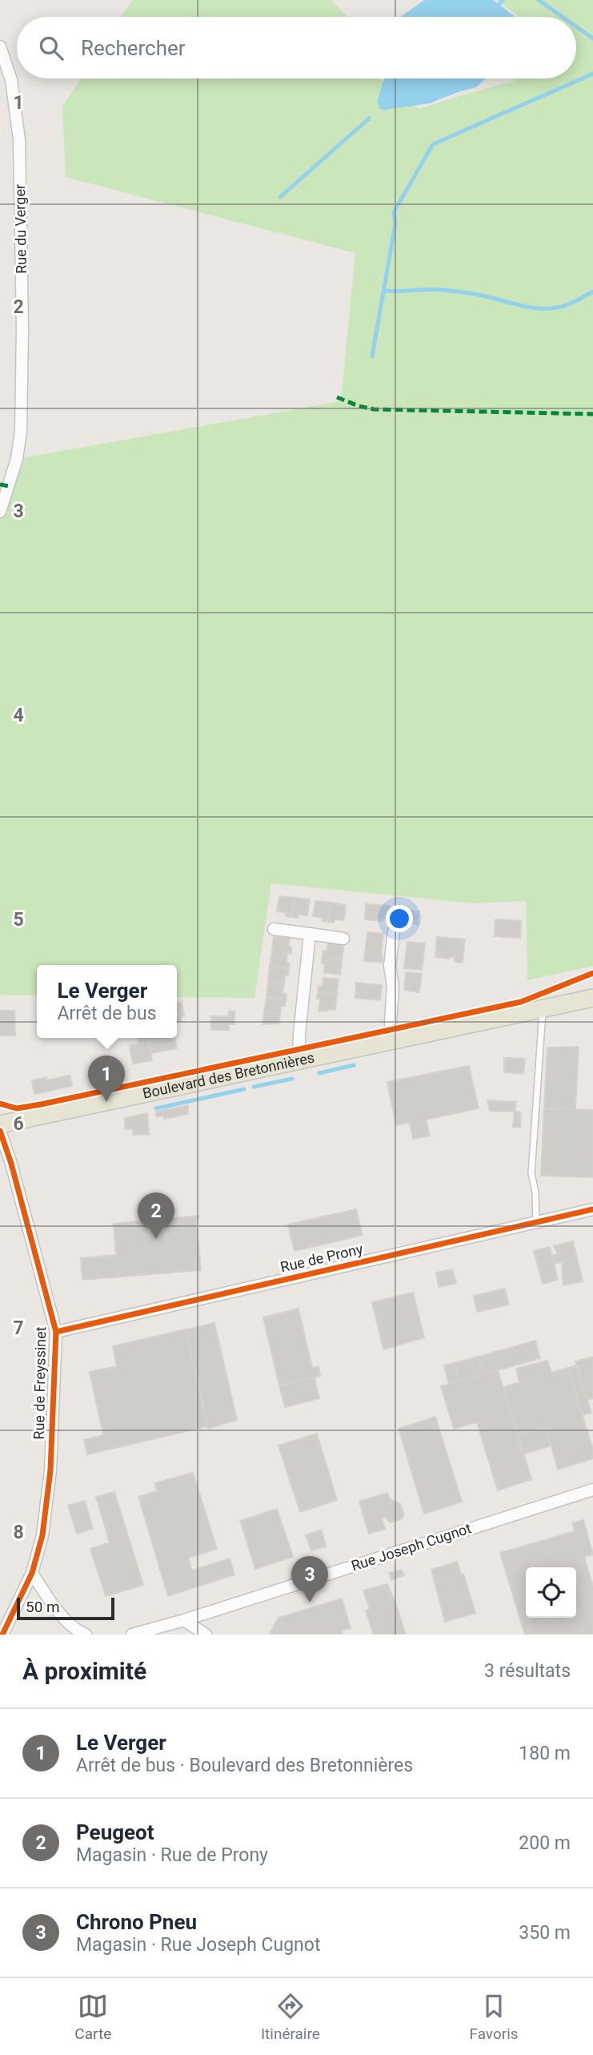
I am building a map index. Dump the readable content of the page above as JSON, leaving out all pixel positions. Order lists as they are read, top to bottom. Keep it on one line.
{"streets":{"main road":["Boulevard des Bretonnières"],"street":["Rue du Verger","Rue de Prony","Rue de Freyssinet","Rue Joseph Cugnot"]},"crossings":[["Rue de Prony","Rue de Freyssinet"]],"scale_bar":"50 m","page":{"search":"Rechercher","popup":["Le Verger","Arrêt de bus"],"pins":["1","2","3"],"scale":"50 m","heading":["À proximité","3 résultats"],"list":[{"mark":"1","name":"Le Verger","note":"Arrêt de bus · Boulevard des Bretonnières","value":"180 m"},{"mark":"2","name":"Peugeot","note":"Magasin · Rue de Prony","value":"200 m"},{"mark":"3","name":"Chrono Pneu","note":"Magasin · Rue Joseph Cugnot","value":"350 m"}],"nav":["Carte","Itinéraire","Favoris"]},"grid":{"rows":["1","2","3","4","5","6","7","8"]}}
